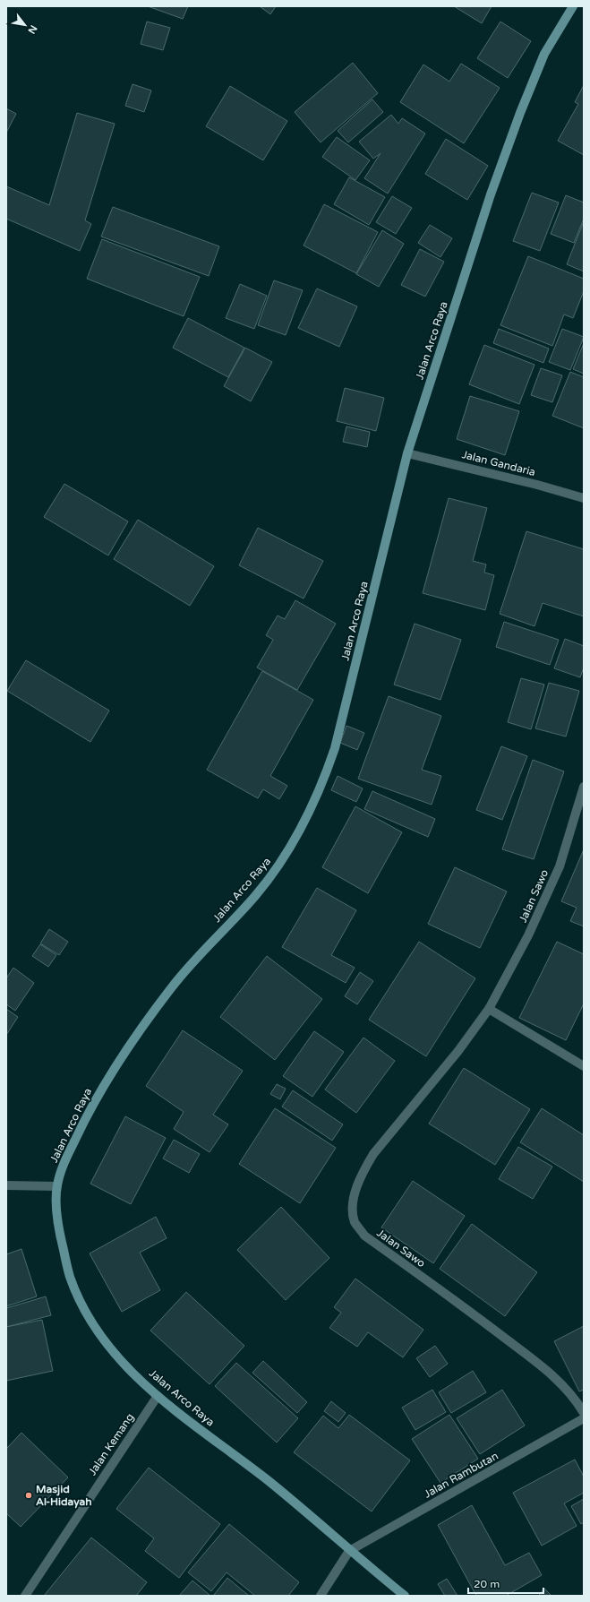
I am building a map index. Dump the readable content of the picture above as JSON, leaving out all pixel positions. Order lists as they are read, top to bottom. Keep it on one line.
{"streets":{"main road":["Jalan Arco Raya"],"street":["Jalan Gandaria","Jalan Sawo","Jalan Kemang","Jalan Rambutan"]},"crossings":[["Jalan Arco Raya","Jalan Gandaria"],["Jalan Arco Raya","Jalan Kemang"],["Jalan Arco Raya","Jalan Rambutan"]],"places":["Masjid Al-Hidayah"],"scale_bar":"20 m","north":"bottom right"}
